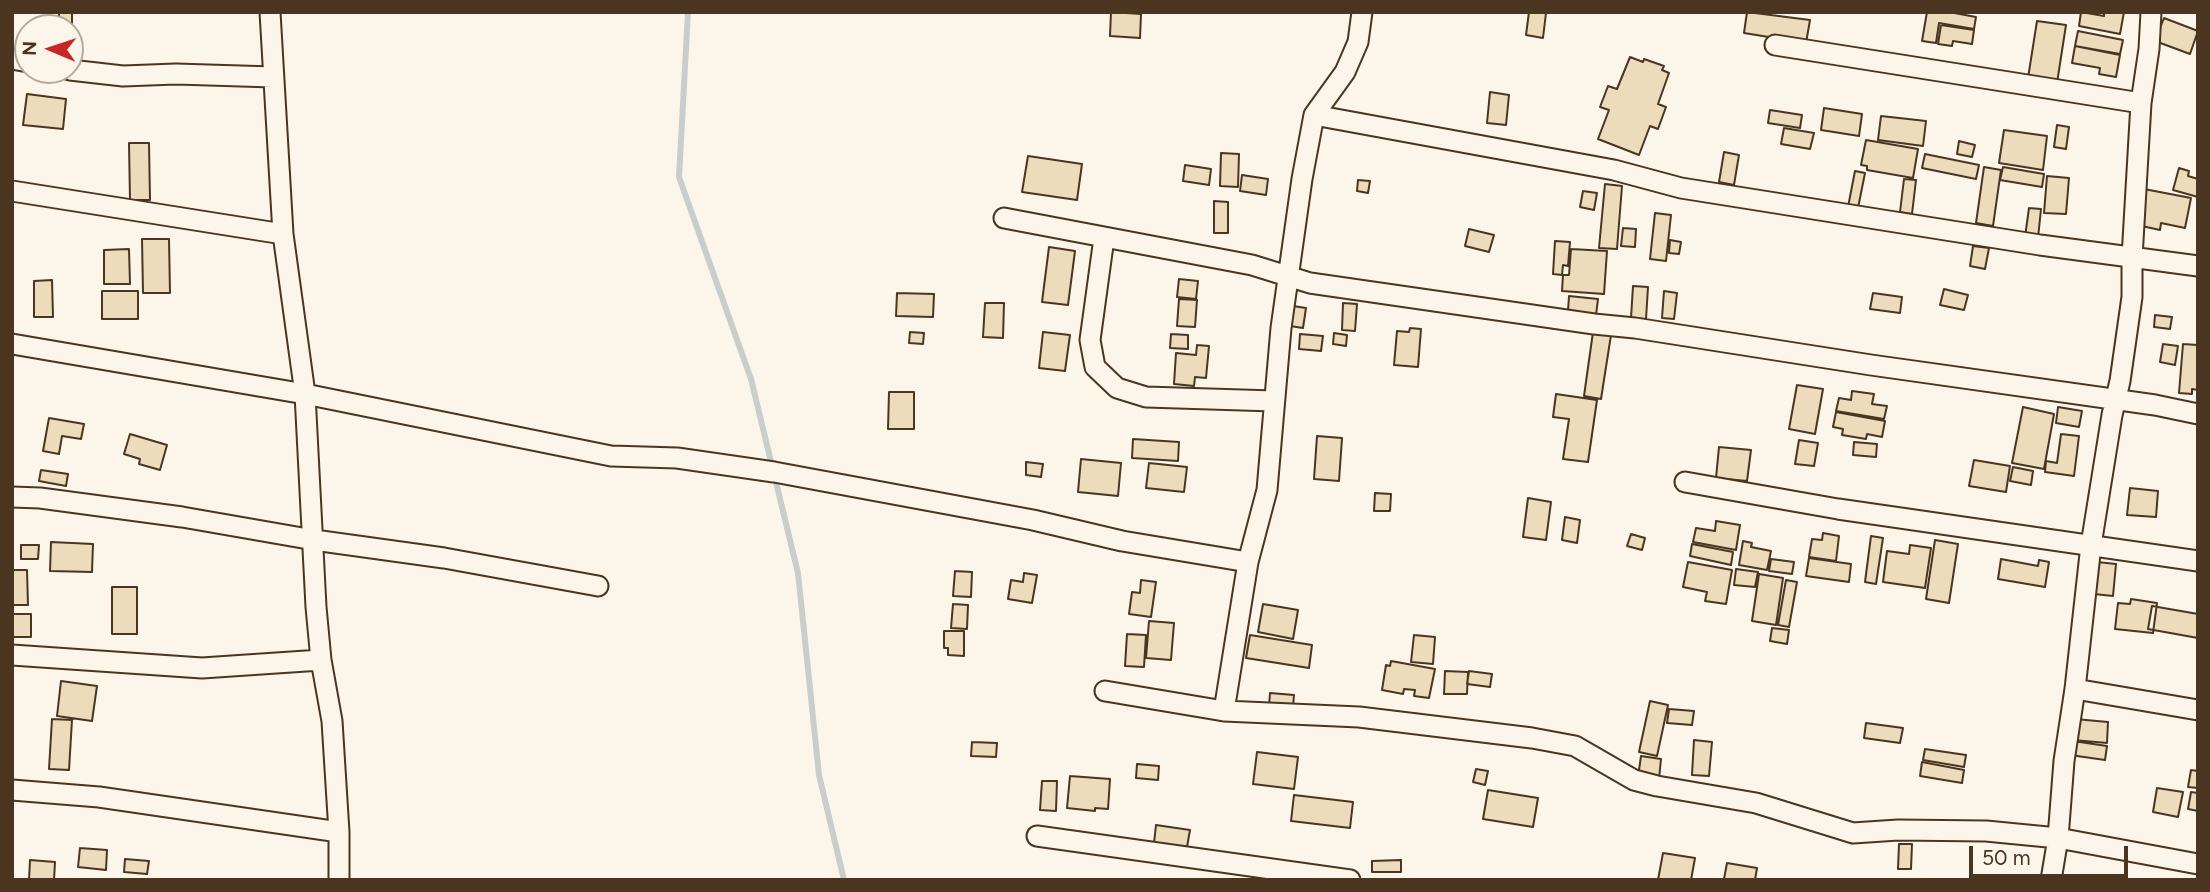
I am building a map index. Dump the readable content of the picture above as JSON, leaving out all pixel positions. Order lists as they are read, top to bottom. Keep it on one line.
{"scale_bar":"50 m","north":"left"}
